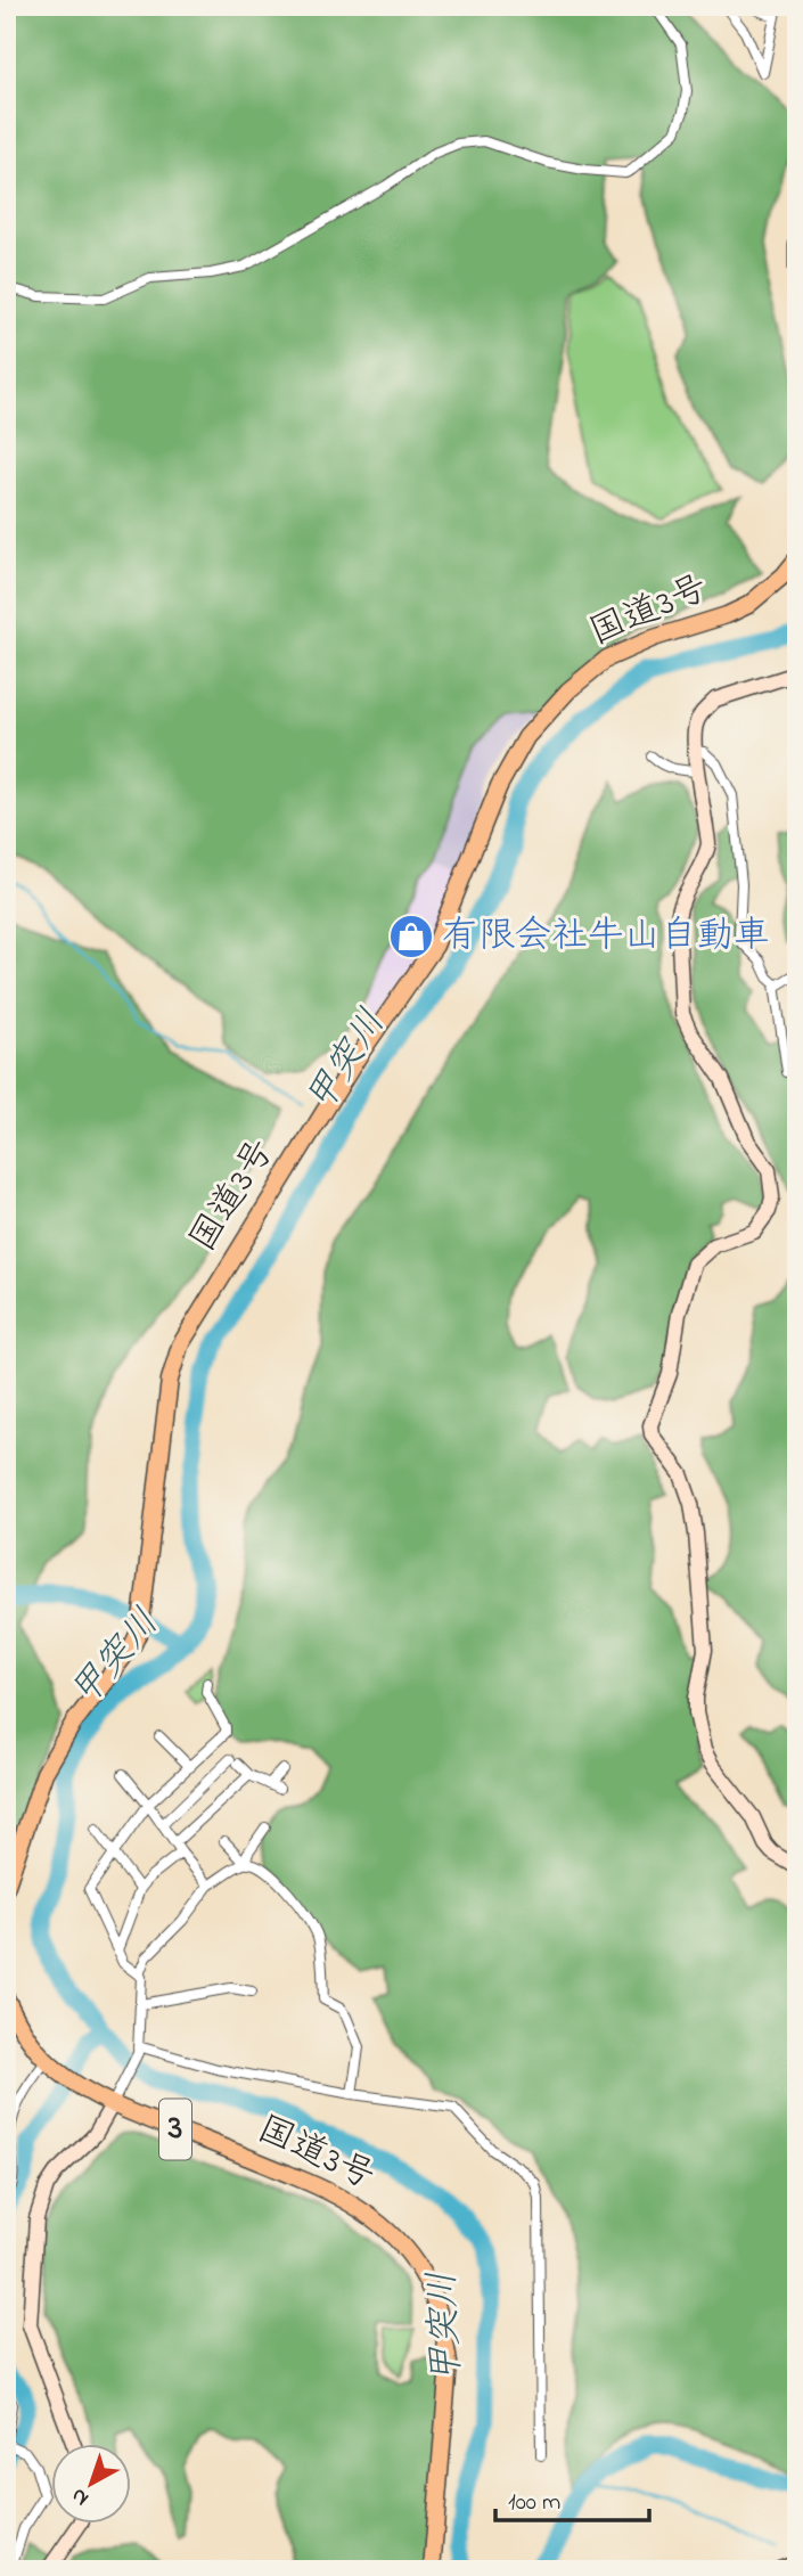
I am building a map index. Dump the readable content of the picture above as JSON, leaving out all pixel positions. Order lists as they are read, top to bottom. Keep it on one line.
{"streets":{"highway":["国道3号","3"]},"water":["甲突川"],"places":{"shop":["有限会社牛山自動車"]},"scale_bar":"100 m","north":"bottom left"}
